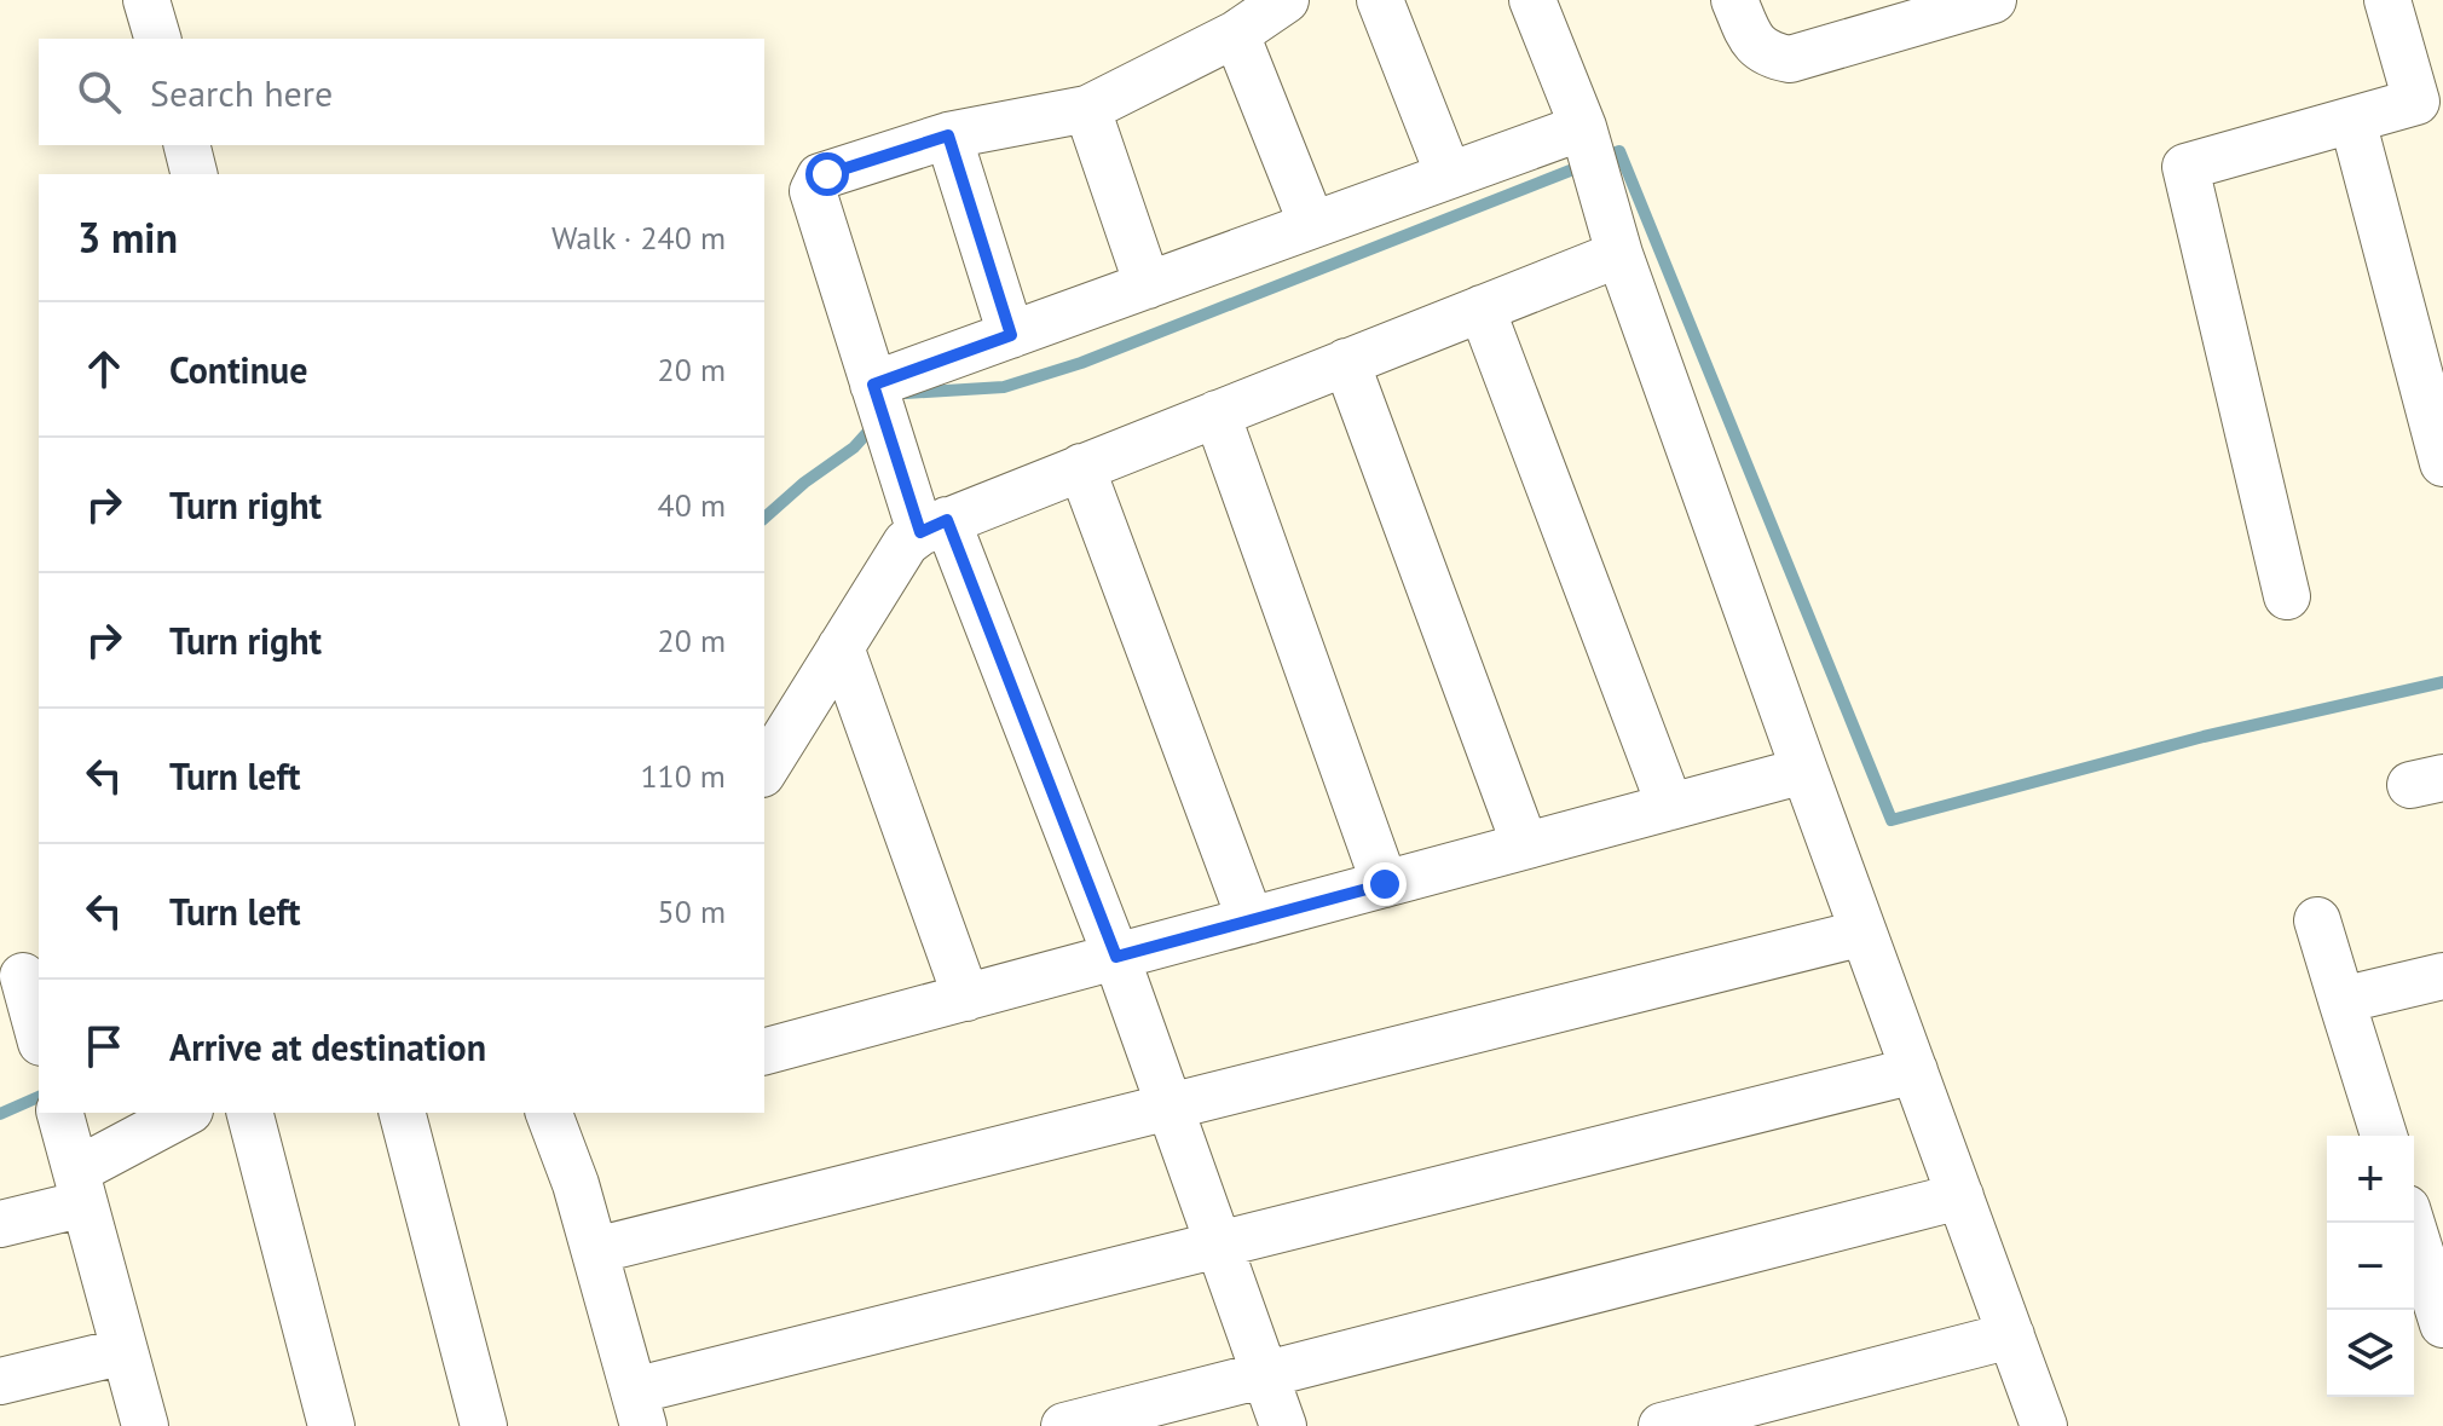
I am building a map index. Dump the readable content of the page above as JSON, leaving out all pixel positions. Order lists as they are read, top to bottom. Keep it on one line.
{"page":{"search":"Search here","heading":["3 min","Walk · 240 m"],"list":[["Continue","20 m"],["Turn right","40 m"],["Turn right","20 m"],["Turn left","110 m"],["Turn left","50 m"],"Arrive at destination"],"map_buttons":["+","−"]}}
